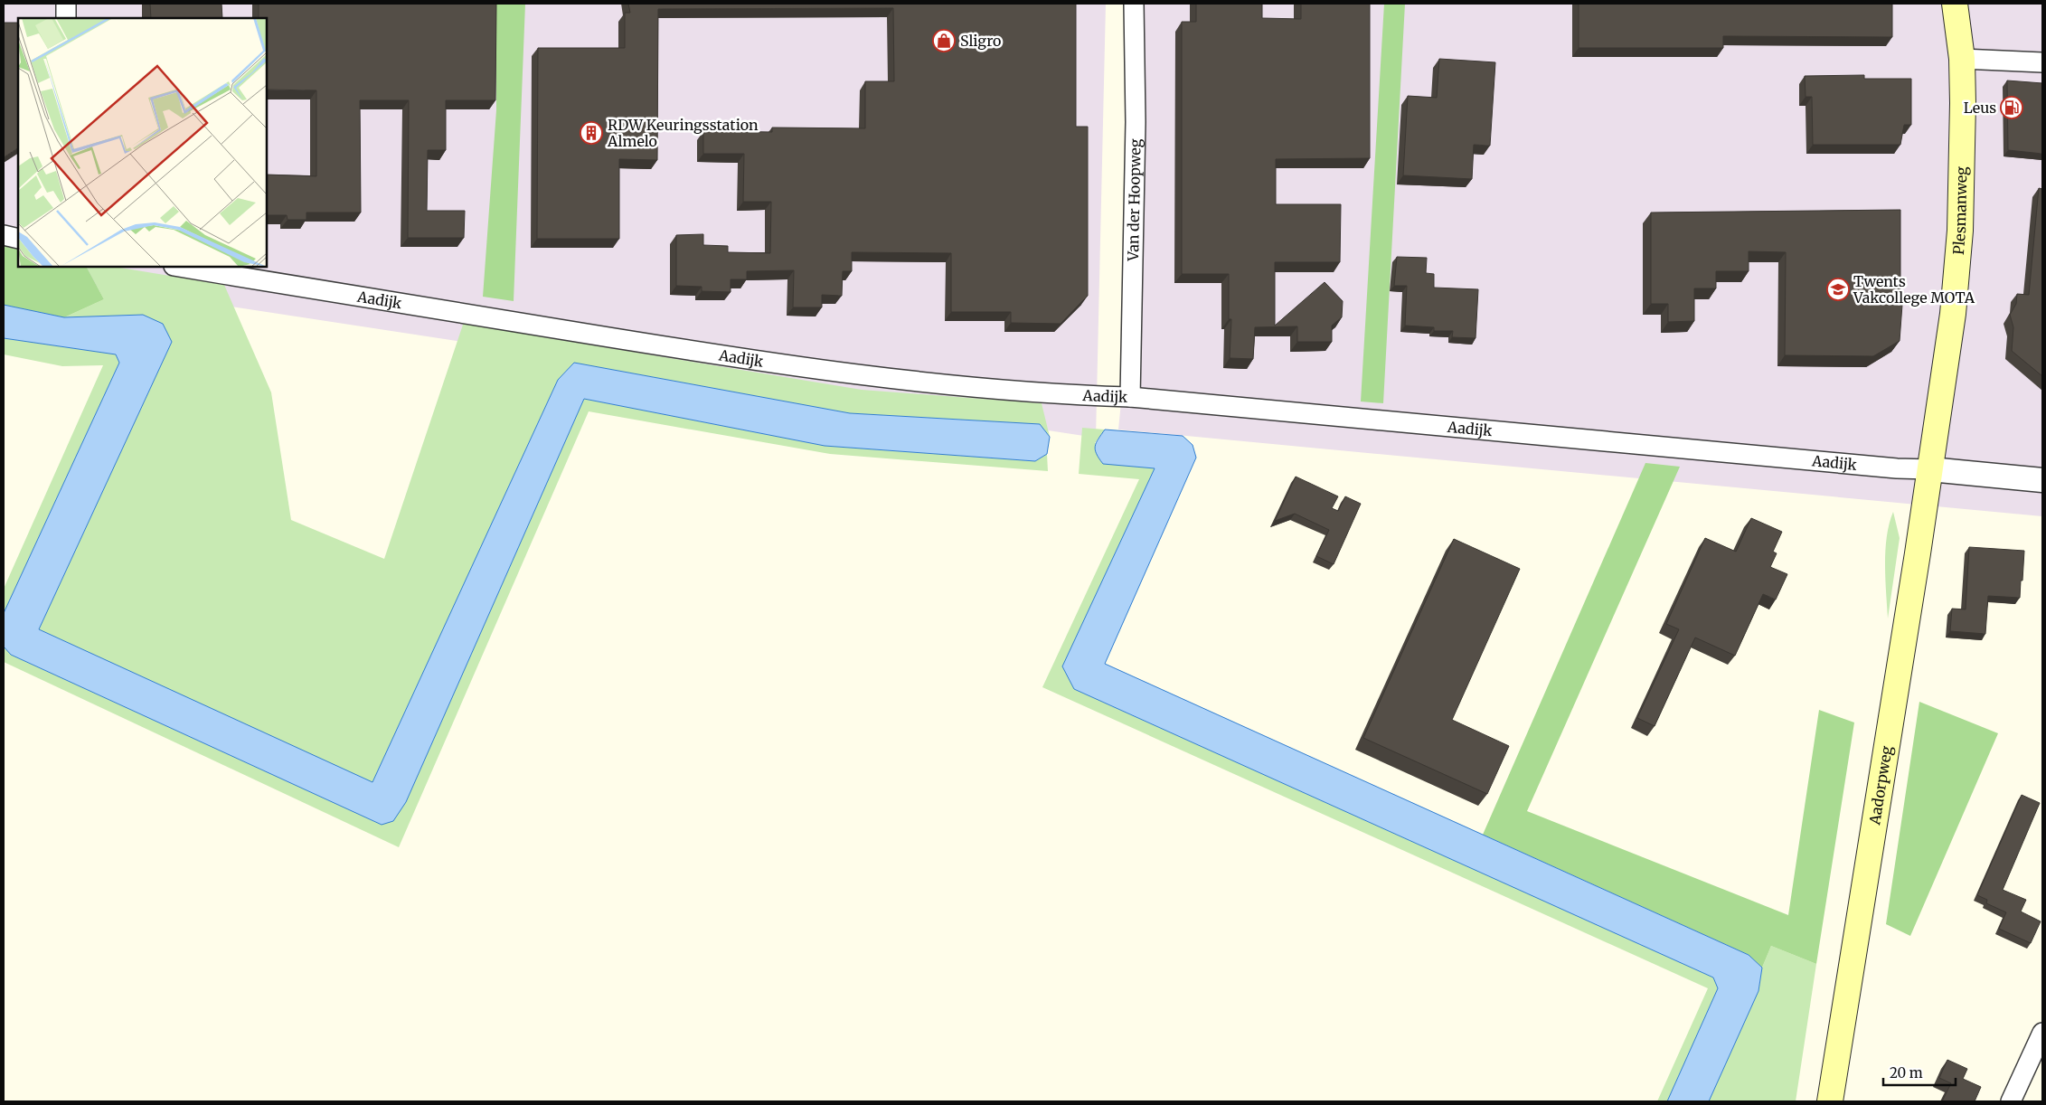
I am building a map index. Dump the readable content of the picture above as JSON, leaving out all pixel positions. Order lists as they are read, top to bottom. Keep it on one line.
{"streets":{"main road":["Plesmanweg","Aadorpweg"],"street":["Van der Hoopweg","Aadijk"]},"crossings":[["Van der Hoopweg","Aadijk"],["Plesmanweg","Aadijk"],["Plesmanweg","Aadorpweg"],["Aadijk","Aadorpweg"]],"places":{"shop":["Sligro"],"fuel station":["Leus"],"building":["RDW Keuringsstation Almelo"],"school or university":["Twents Vakcollege MOTA"]},"scale_bar":"20 m"}
